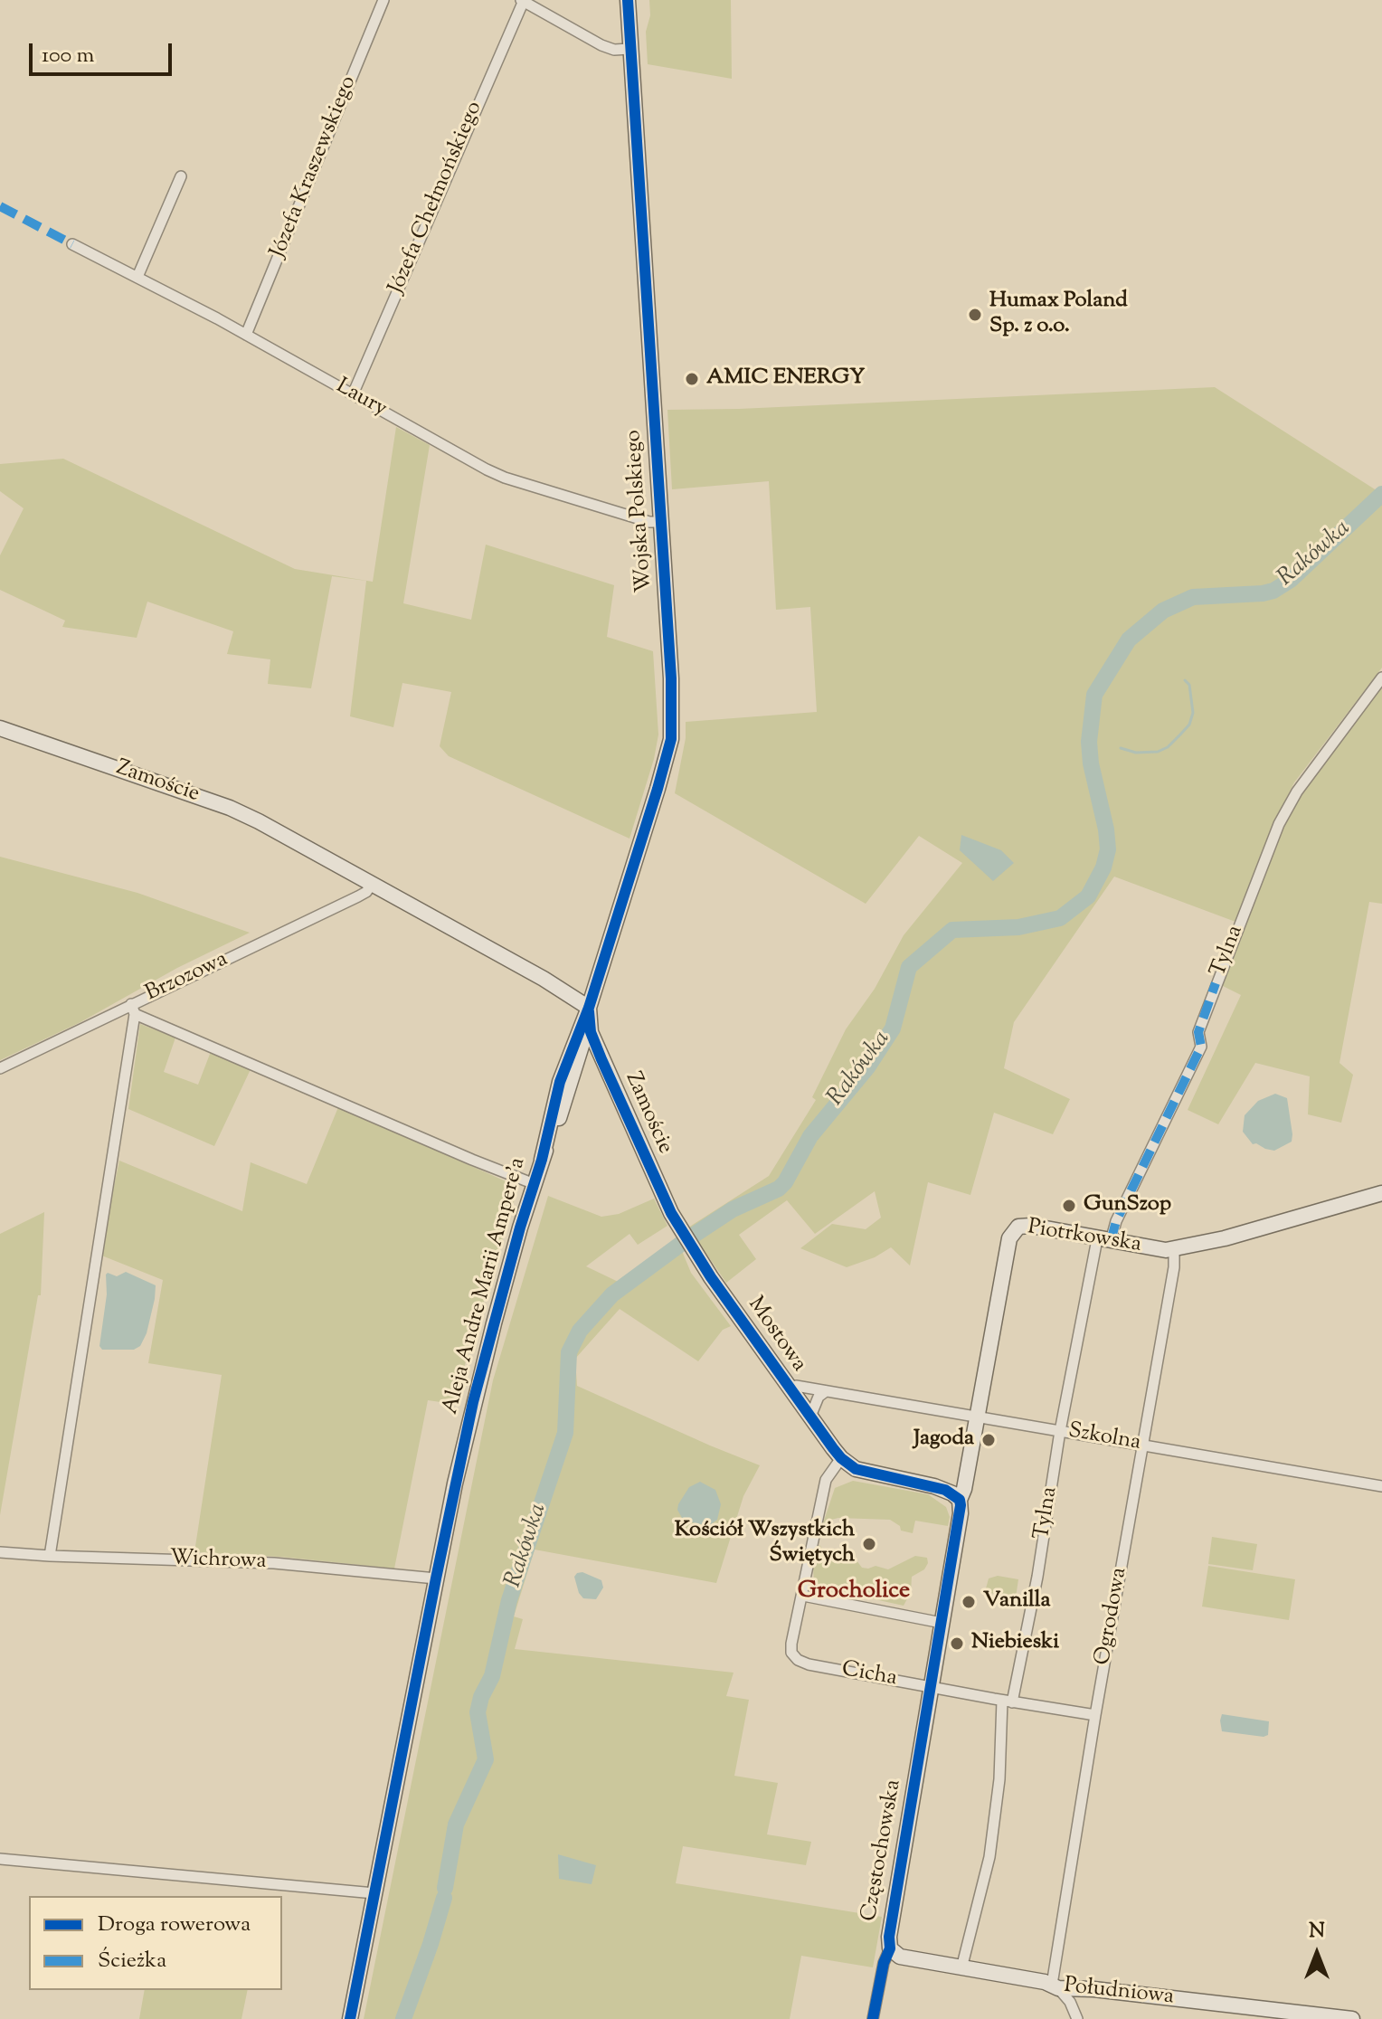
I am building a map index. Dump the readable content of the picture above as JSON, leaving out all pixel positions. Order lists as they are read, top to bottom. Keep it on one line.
{"streets":{"street":["Józefa Kraszewskiego","Józefa Chełmońskiego","Laury","Wojska Polskiego","Zamoście","Tylna","Brzozowa","Piotrkowska","Aleja Andre Marii Ampere'a","Mostowa","Szkolna","Wichrowa","Ogrodowa","Cicha","Częstochowska","Południowa"]},"crossings":[["Józefa Kraszewskiego","Laury"],["Józefa Chełmońskiego","Laury"],["Laury","Wojska Polskiego"],["Wojska Polskiego","Zamoście"],["Wojska Polskiego","Aleja Andre Marii Ampere'a"],["Zamoście","Brzozowa"],["Zamoście","Aleja Andre Marii Ampere'a"],["Zamoście","Mostowa"],["Tylna","Piotrkowska"],["Tylna","Szkolna"],["Tylna","Cicha"],["Tylna","Południowa"],["Piotrkowska","Szkolna"],["Piotrkowska","Ogrodowa"],["Piotrkowska","Częstochowska"],["Aleja Andre Marii Ampere'a","Wichrowa"],["Mostowa","Szkolna"],["Szkolna","Ogrodowa"],["Ogrodowa","Cicha"],["Ogrodowa","Południowa"],["Cicha","Częstochowska"],["Częstochowska","Południowa"]],"districts":["Grocholice"],"water":["Rakówka"],"places":["Humax Poland Sp. z o.o.","AMIC ENERGY","GunSzop","Jagoda","Kościół Wszystkich Świętych","Vanilla","Niebieski"],"legend":["Droga rowerowa","Ścieżka"],"scale_bar":"100 m","north":"top"}
